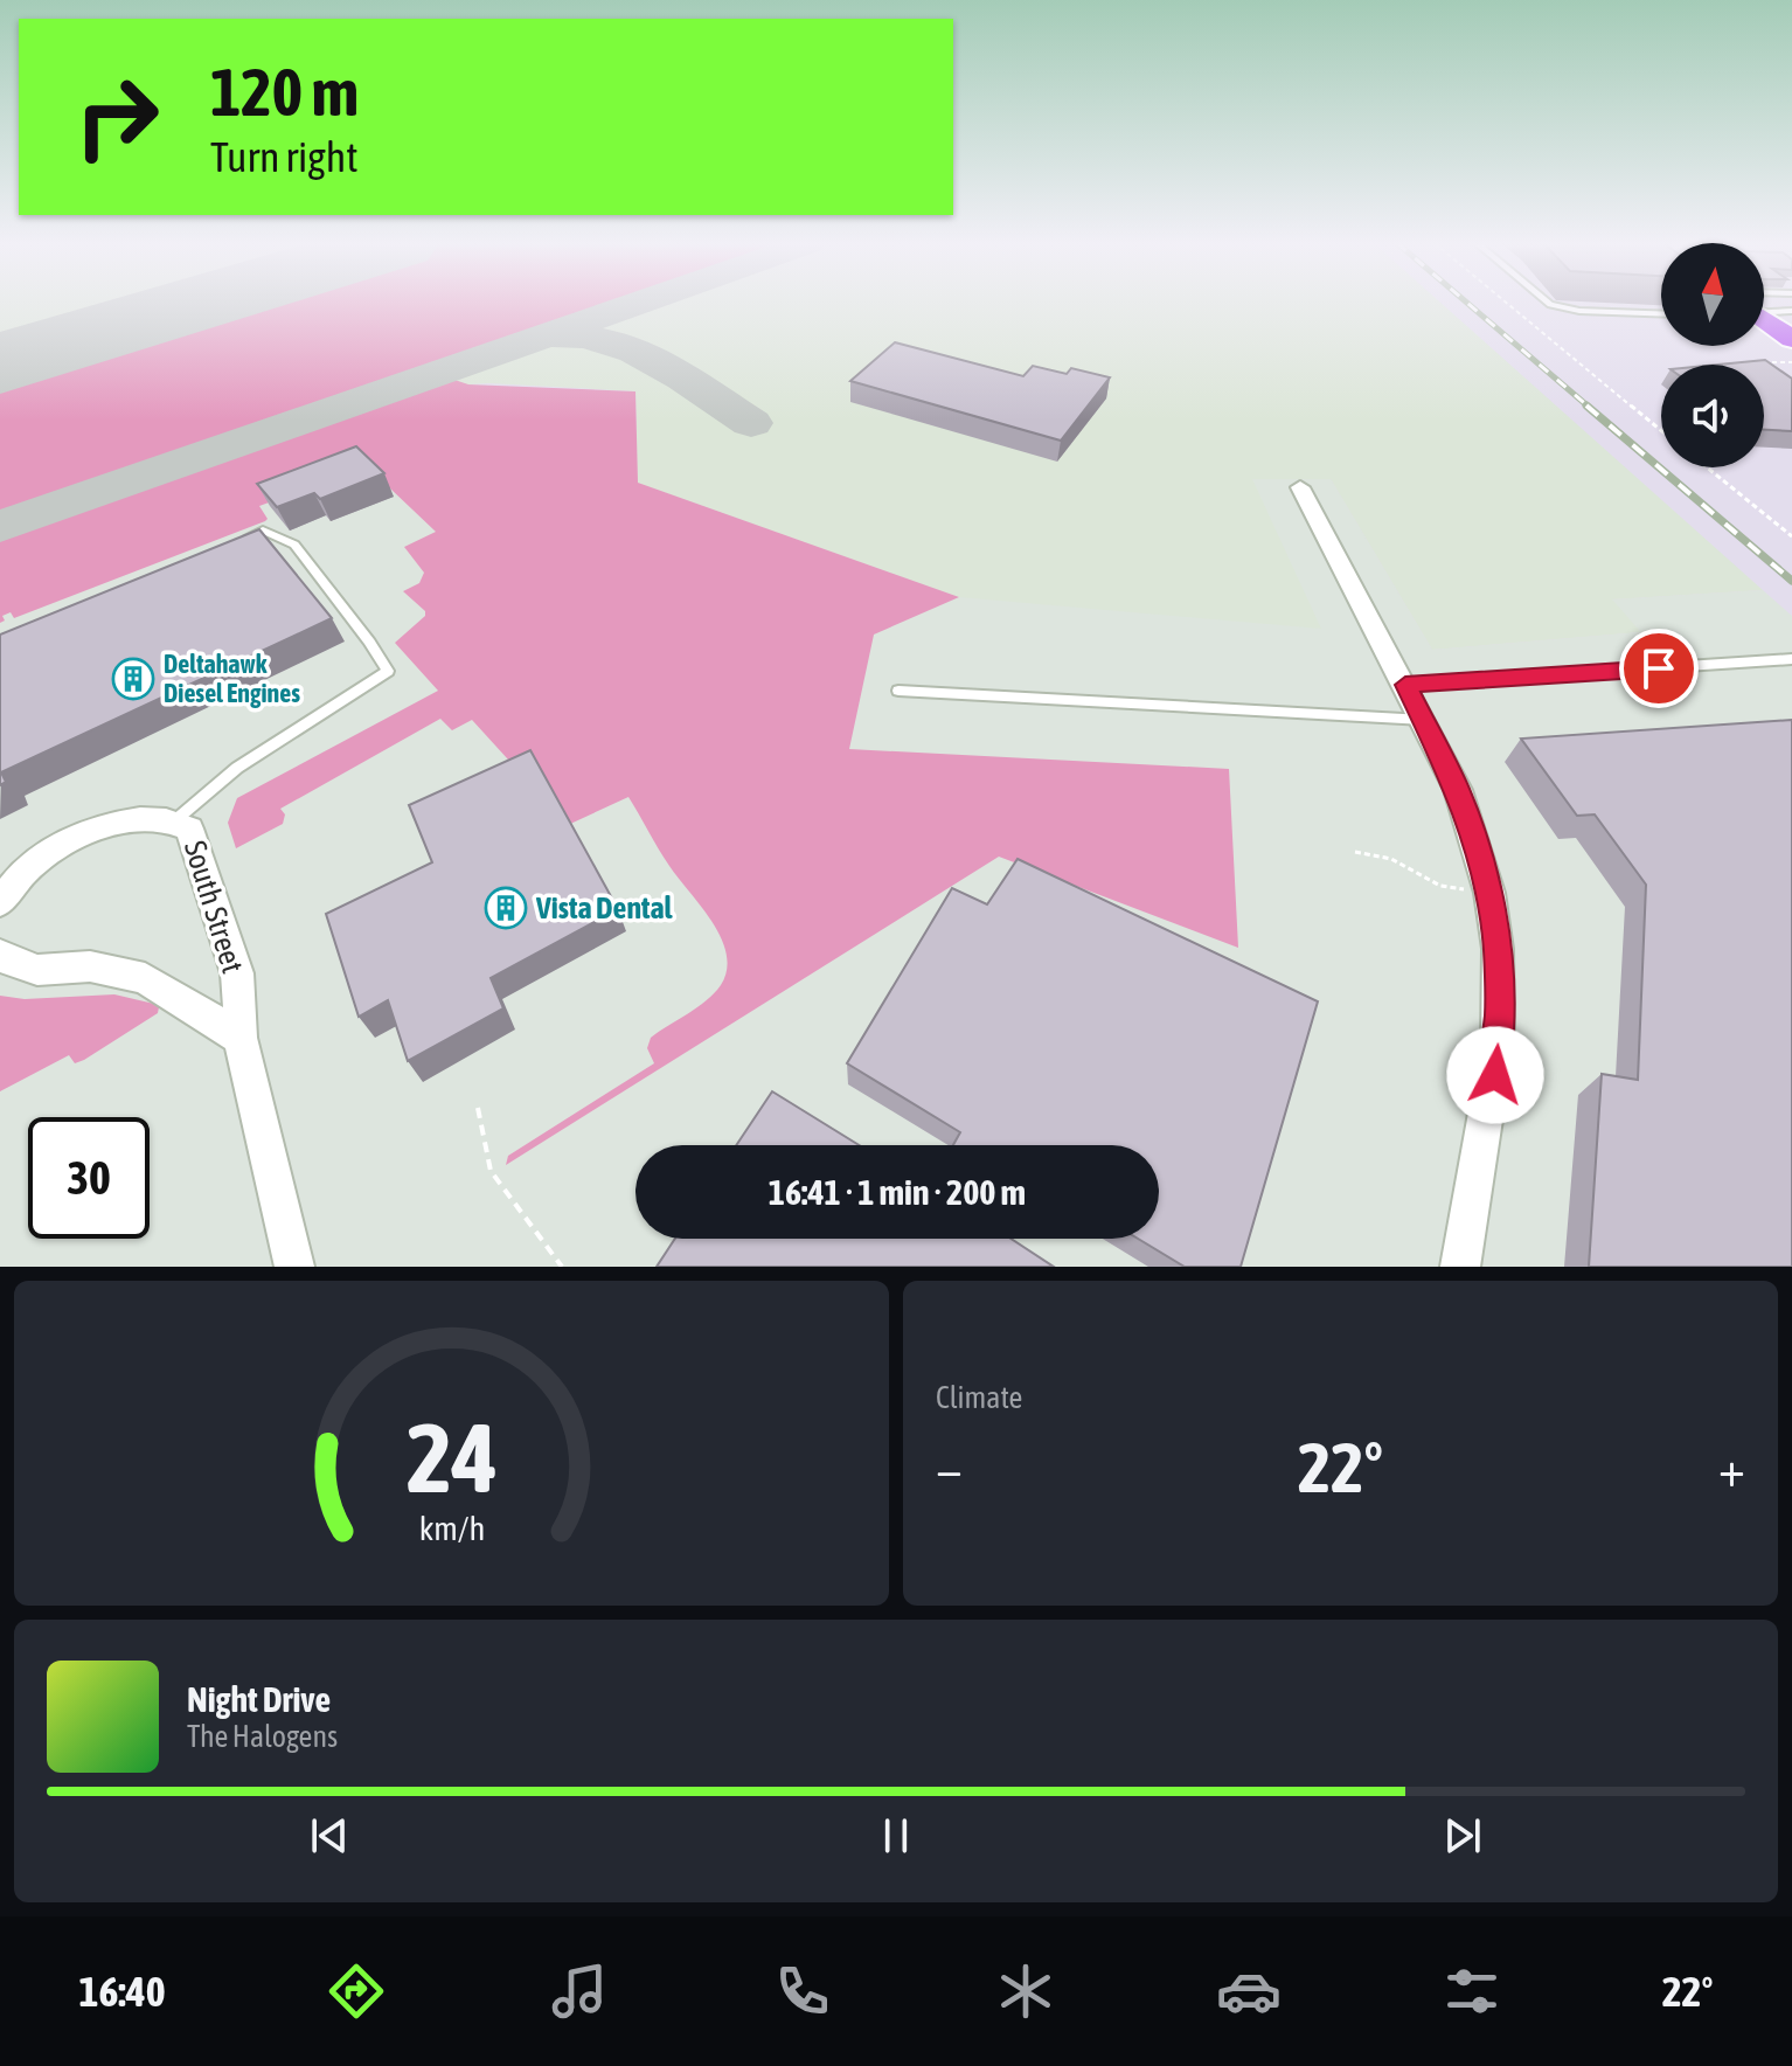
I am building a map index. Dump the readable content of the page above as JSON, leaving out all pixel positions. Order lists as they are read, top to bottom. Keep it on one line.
{"streets":{"street":["South Street"]},"places":{"building":["Deltahawk Diesel Engines","Vista Dental"]},"north":"top","page":{"turn":["120 m","Turn right"],"limit":"30","trip":"16:41 · 1 min · 200 m","tile":"Climate","heat":["−","22°","+"],"song":["Night Drive","The Halogens"],"tabs":["16:40","22°"],"gauge":["24","km/h"]}}
